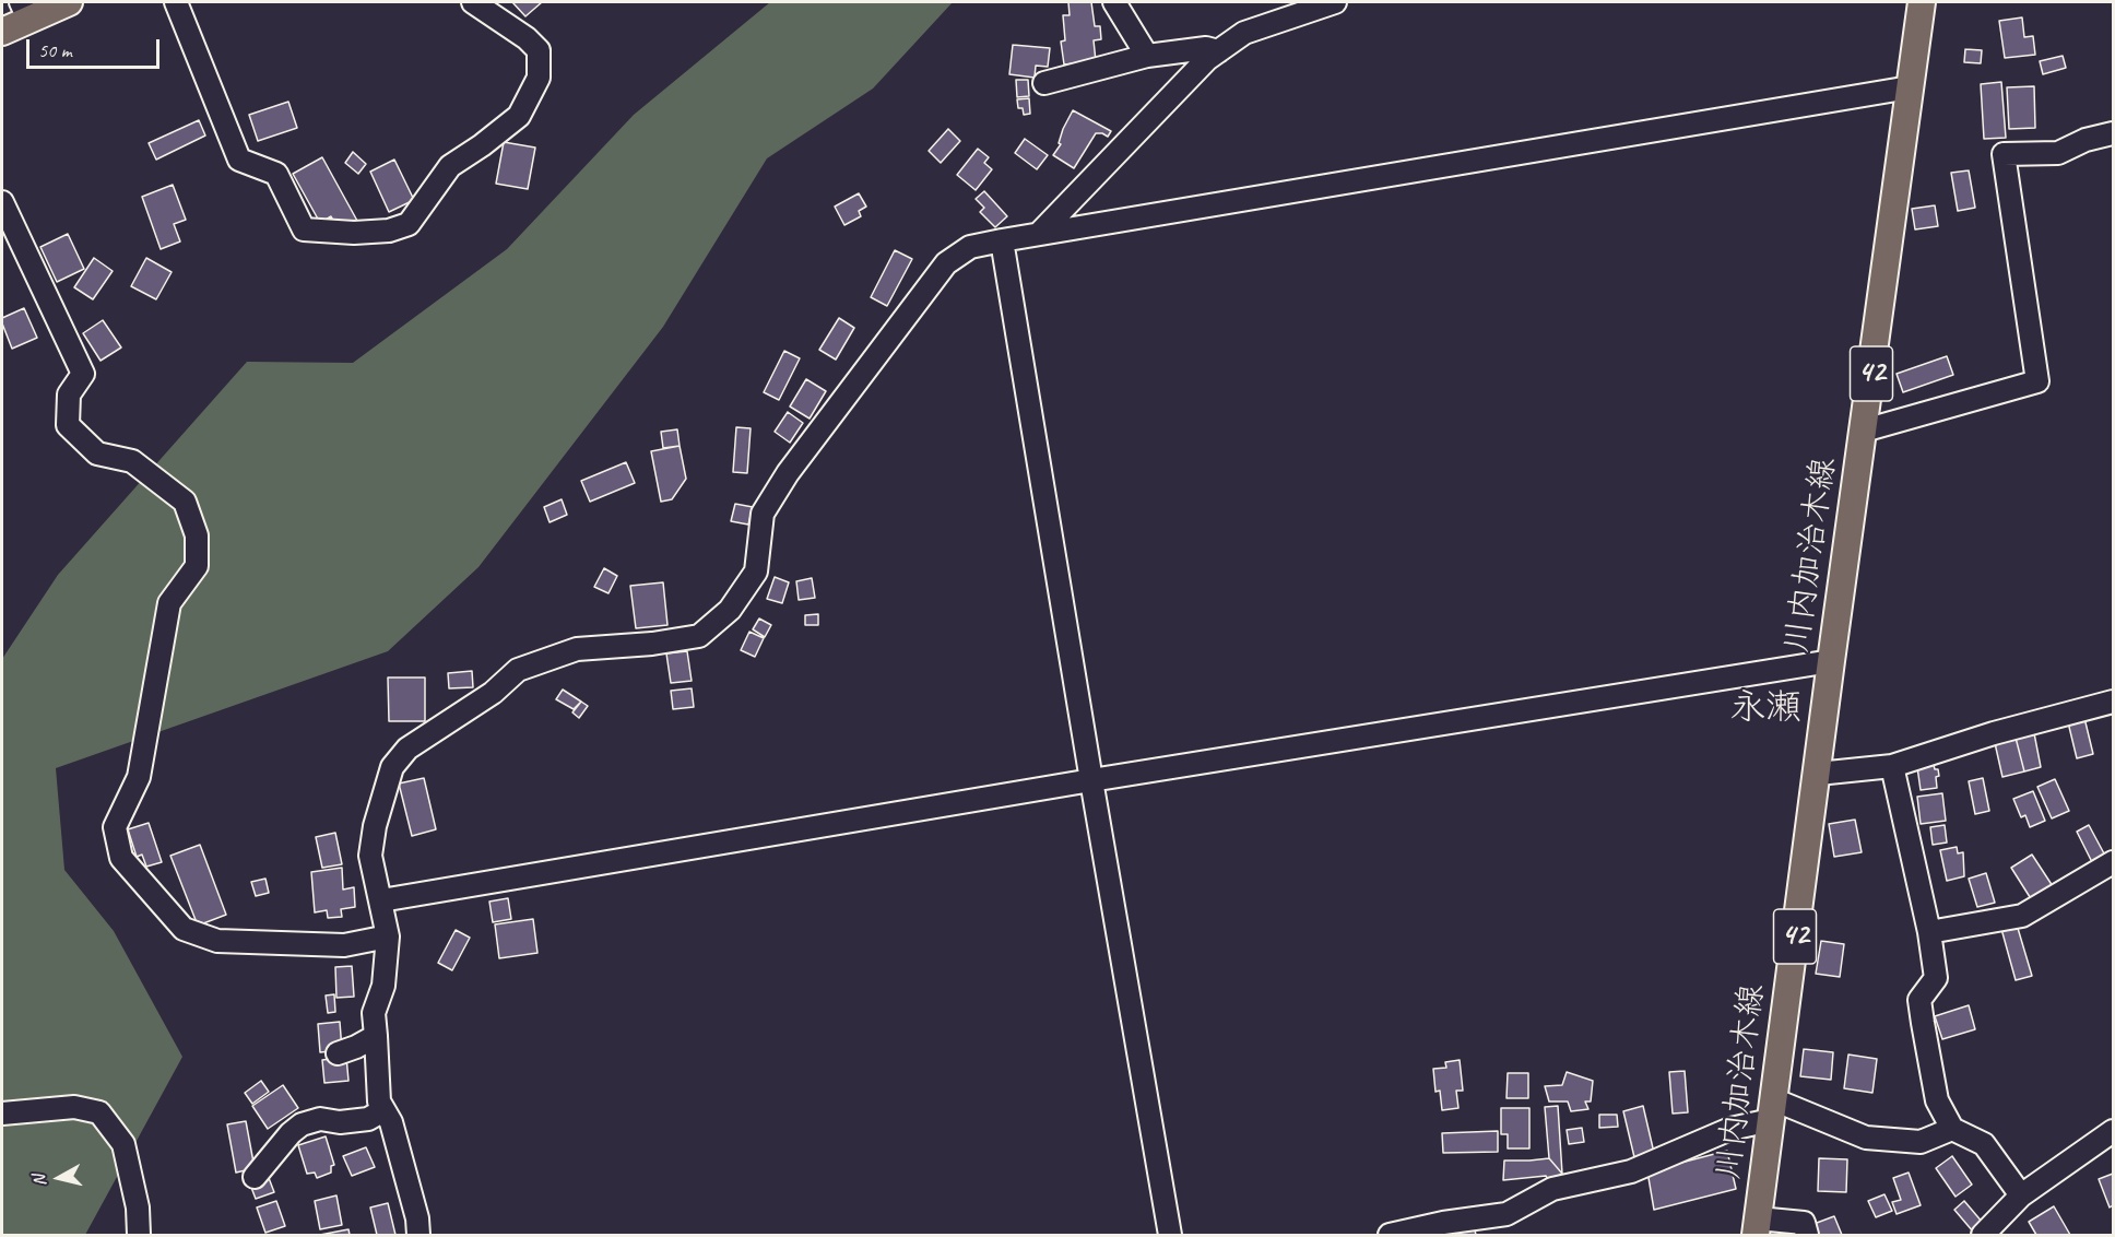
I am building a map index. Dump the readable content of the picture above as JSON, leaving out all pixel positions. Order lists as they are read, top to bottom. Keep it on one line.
{"streets":{"main road":["42","川内加治木線"]},"districts":["永瀬"],"scale_bar":"50 m","north":"left"}
